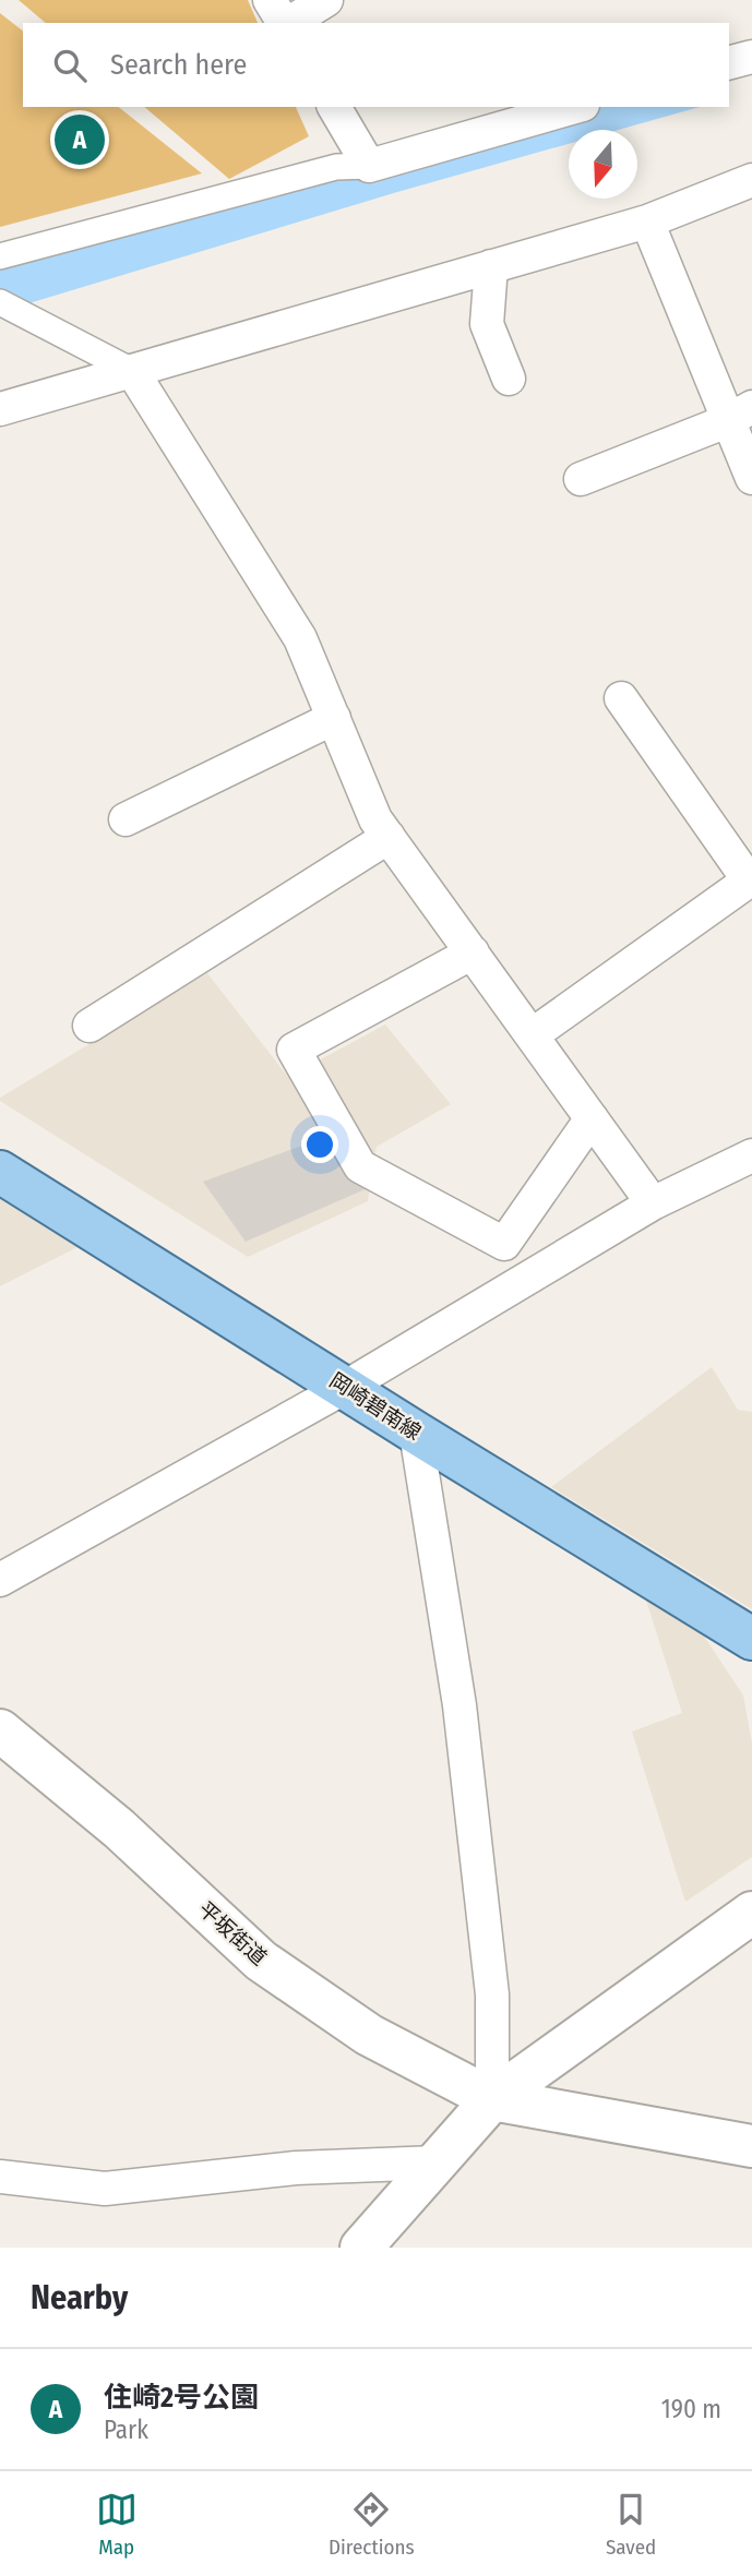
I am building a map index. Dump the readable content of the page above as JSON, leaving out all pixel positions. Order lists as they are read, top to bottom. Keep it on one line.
{"streets":{"main road":["岡崎碧南線"],"street":["平坂街道"]},"north":"bottom","page":{"search":"Search here","pins":"A","heading":"Nearby","list":[{"mark":"A","name":"住崎2号公園","note":"Park","value":"190 m"}],"nav":["Map","Directions","Saved"]}}
